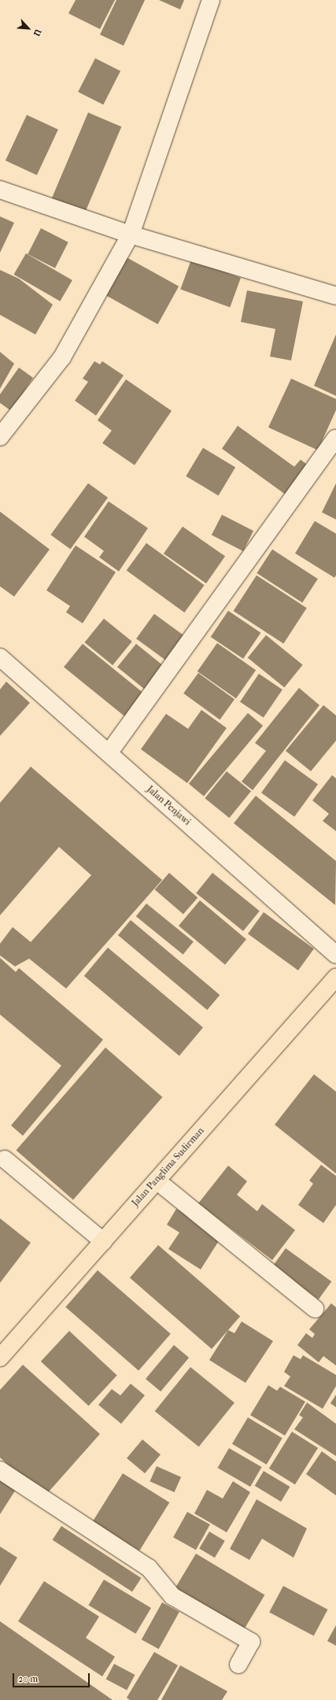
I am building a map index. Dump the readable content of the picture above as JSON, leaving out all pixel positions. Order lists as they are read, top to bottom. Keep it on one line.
{"streets":{"main road":["Jalan Panglima Sudirman"],"street":["Jalan Penjawi"]},"scale_bar":"20 m","north":"bottom right"}
